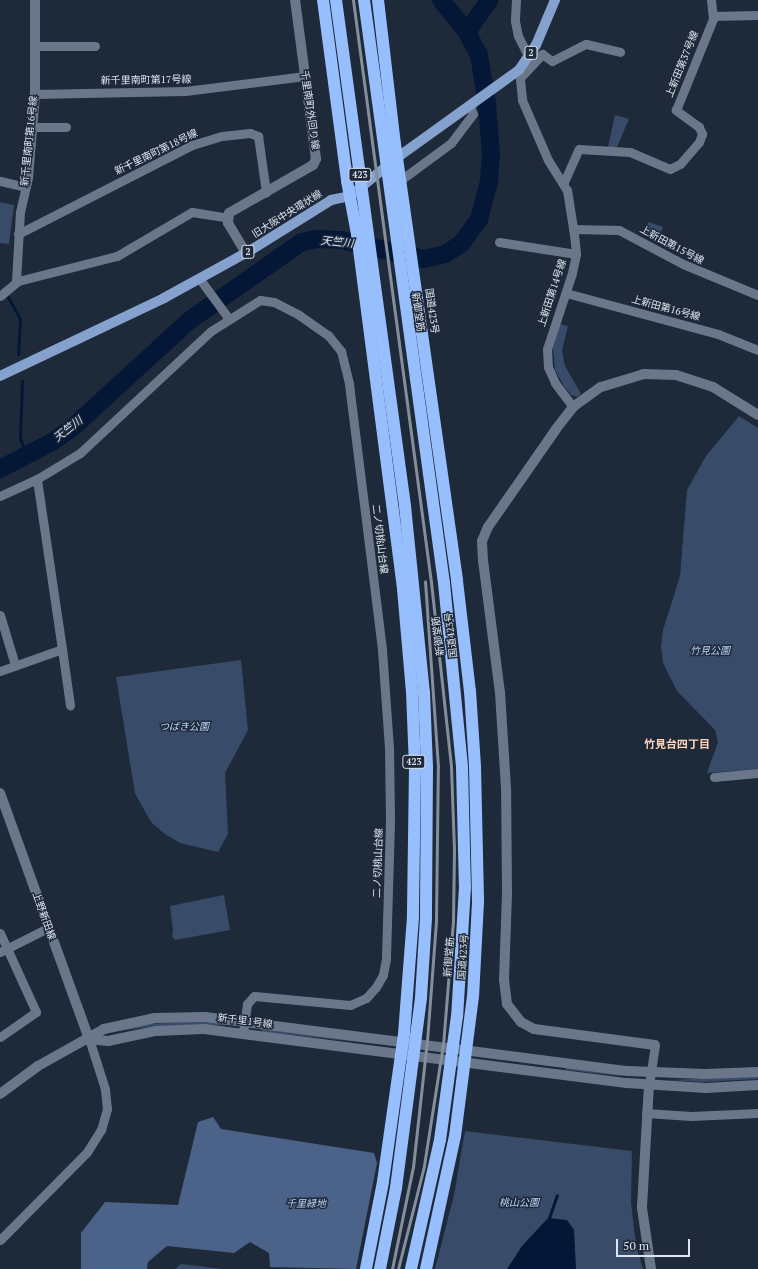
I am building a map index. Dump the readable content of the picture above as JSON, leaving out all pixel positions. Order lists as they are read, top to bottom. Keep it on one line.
{"streets":{"highway":["423","国道423号","新御堂筋"],"main road":["2","旧大阪中央環状線"],"street":["上新田第37号線","新千里南町第17号線","千里南町外回り線","新千里南町第16号線","新千里南町第18号線","上新田第15号線","上新田第14号線","上新田第16号線","二ノ切桃山台線","上野新田線","新千里1号線"]},"crossings":[["上新田第37号線","上新田第14号線"],["新千里南町第17号線","千里南町外回り線"],["新千里南町第17号線","新千里南町第16号線"],["千里南町外回り線","新千里南町第18号線"],["新千里南町第16号線","新千里南町第18号線"],["423","旧大阪中央環状線"],["423","新千里1号線"],["旧大阪中央環状線","上新田第14号線"],["旧大阪中央環状線","国道423号"],["上新田第15号線","上新田第14号線"],["上新田第14号線","上新田第16号線"],["国道423号","新千里1号線"],["二ノ切桃山台線","新千里1号線"],["上野新田線","新千里1号線"]],"districts":["竹見台四丁目"],"water":["天竺川"],"parks":["竹見公園","つばき公園","桃山公園","千里緑地"],"scale_bar":"50 m"}
